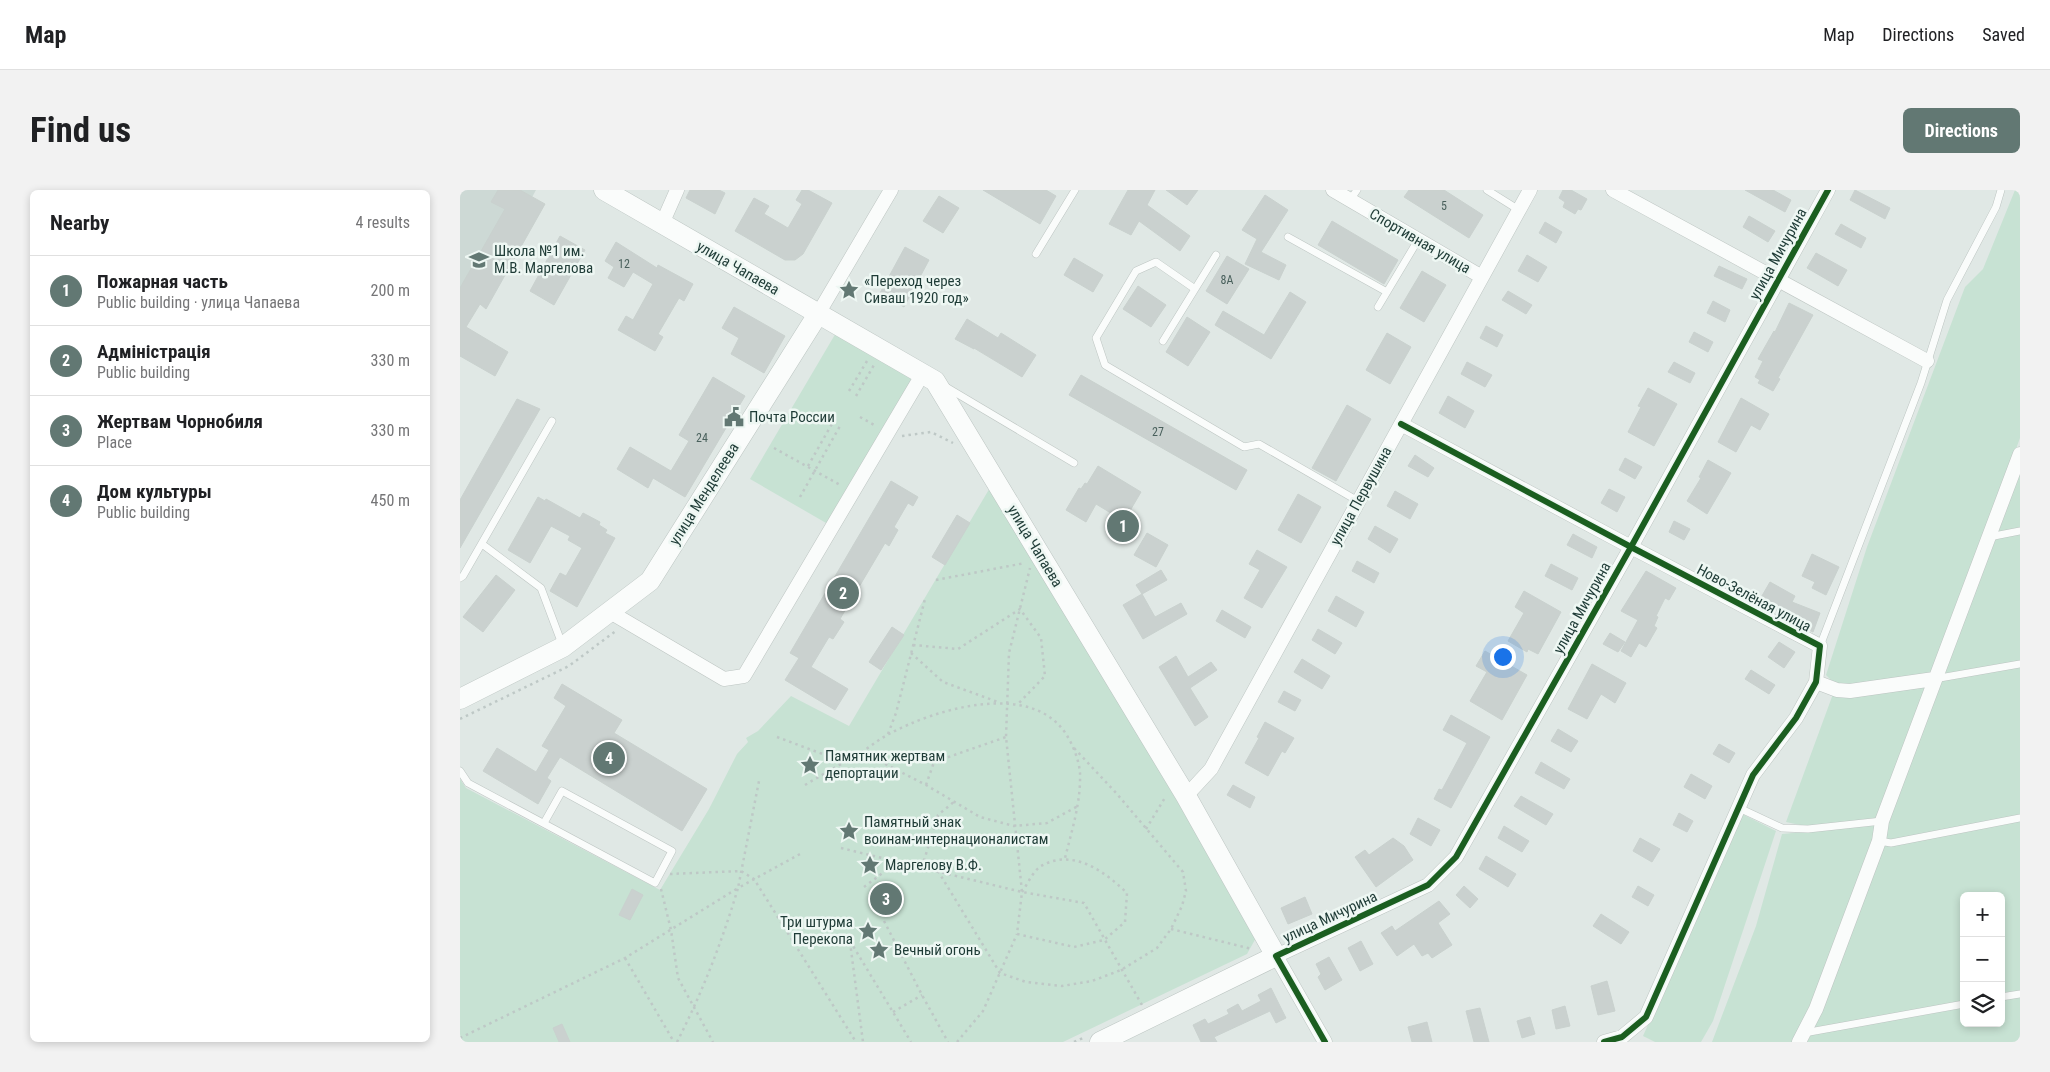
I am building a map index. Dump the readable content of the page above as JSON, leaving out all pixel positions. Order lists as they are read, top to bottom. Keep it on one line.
{"streets":{"main road":["улица Мичурина","улица Чапаева","улица Менделеева"],"street":["Спортивная улица","улица Первушина","Ново-Зелёная улица"]},"crossings":[["Спортивная улица","улица Первушина"],["улица Мичурина","улица Чапаева"],["улица Мичурина","Ново-Зелёная улица"],["улица Чапаева","улица Менделеева"],["улица Чапаева","улица Первушина"],["улица Первушина","Ново-Зелёная улица"]],"places":{"school or university":["Школа №1 им. М.В. Маргелова"],"place":["«Переход через Сиваш 1920 год»","Памятник жертвам депортации","Памятный знак воинам-интернационалистам","Маргелову В.Ф.","Три штурма Перекопа","Вечный огонь"],"public building":["Почта России"]},"house_numbers":["5","12","8А","27","24"],"page":{"header":"Map","nav":["Map","Directions","Saved"],"buttons":"Directions","title":"Find us","heading":["Nearby","4 results"],"list":[{"mark":"1","name":"Пожарная часть","note":"Public building · улица Чапаева","value":"200 m"},{"mark":"2","name":"Адміністрація","note":"Public building","value":"330 m"},{"mark":"3","name":"Жертвам Чорнобиля","note":"Place","value":"330 m"},{"mark":"4","name":"Дом культуры","note":"Public building","value":"450 m"}],"pins":["1","2","4","3"],"map_buttons":["+","−"]}}
